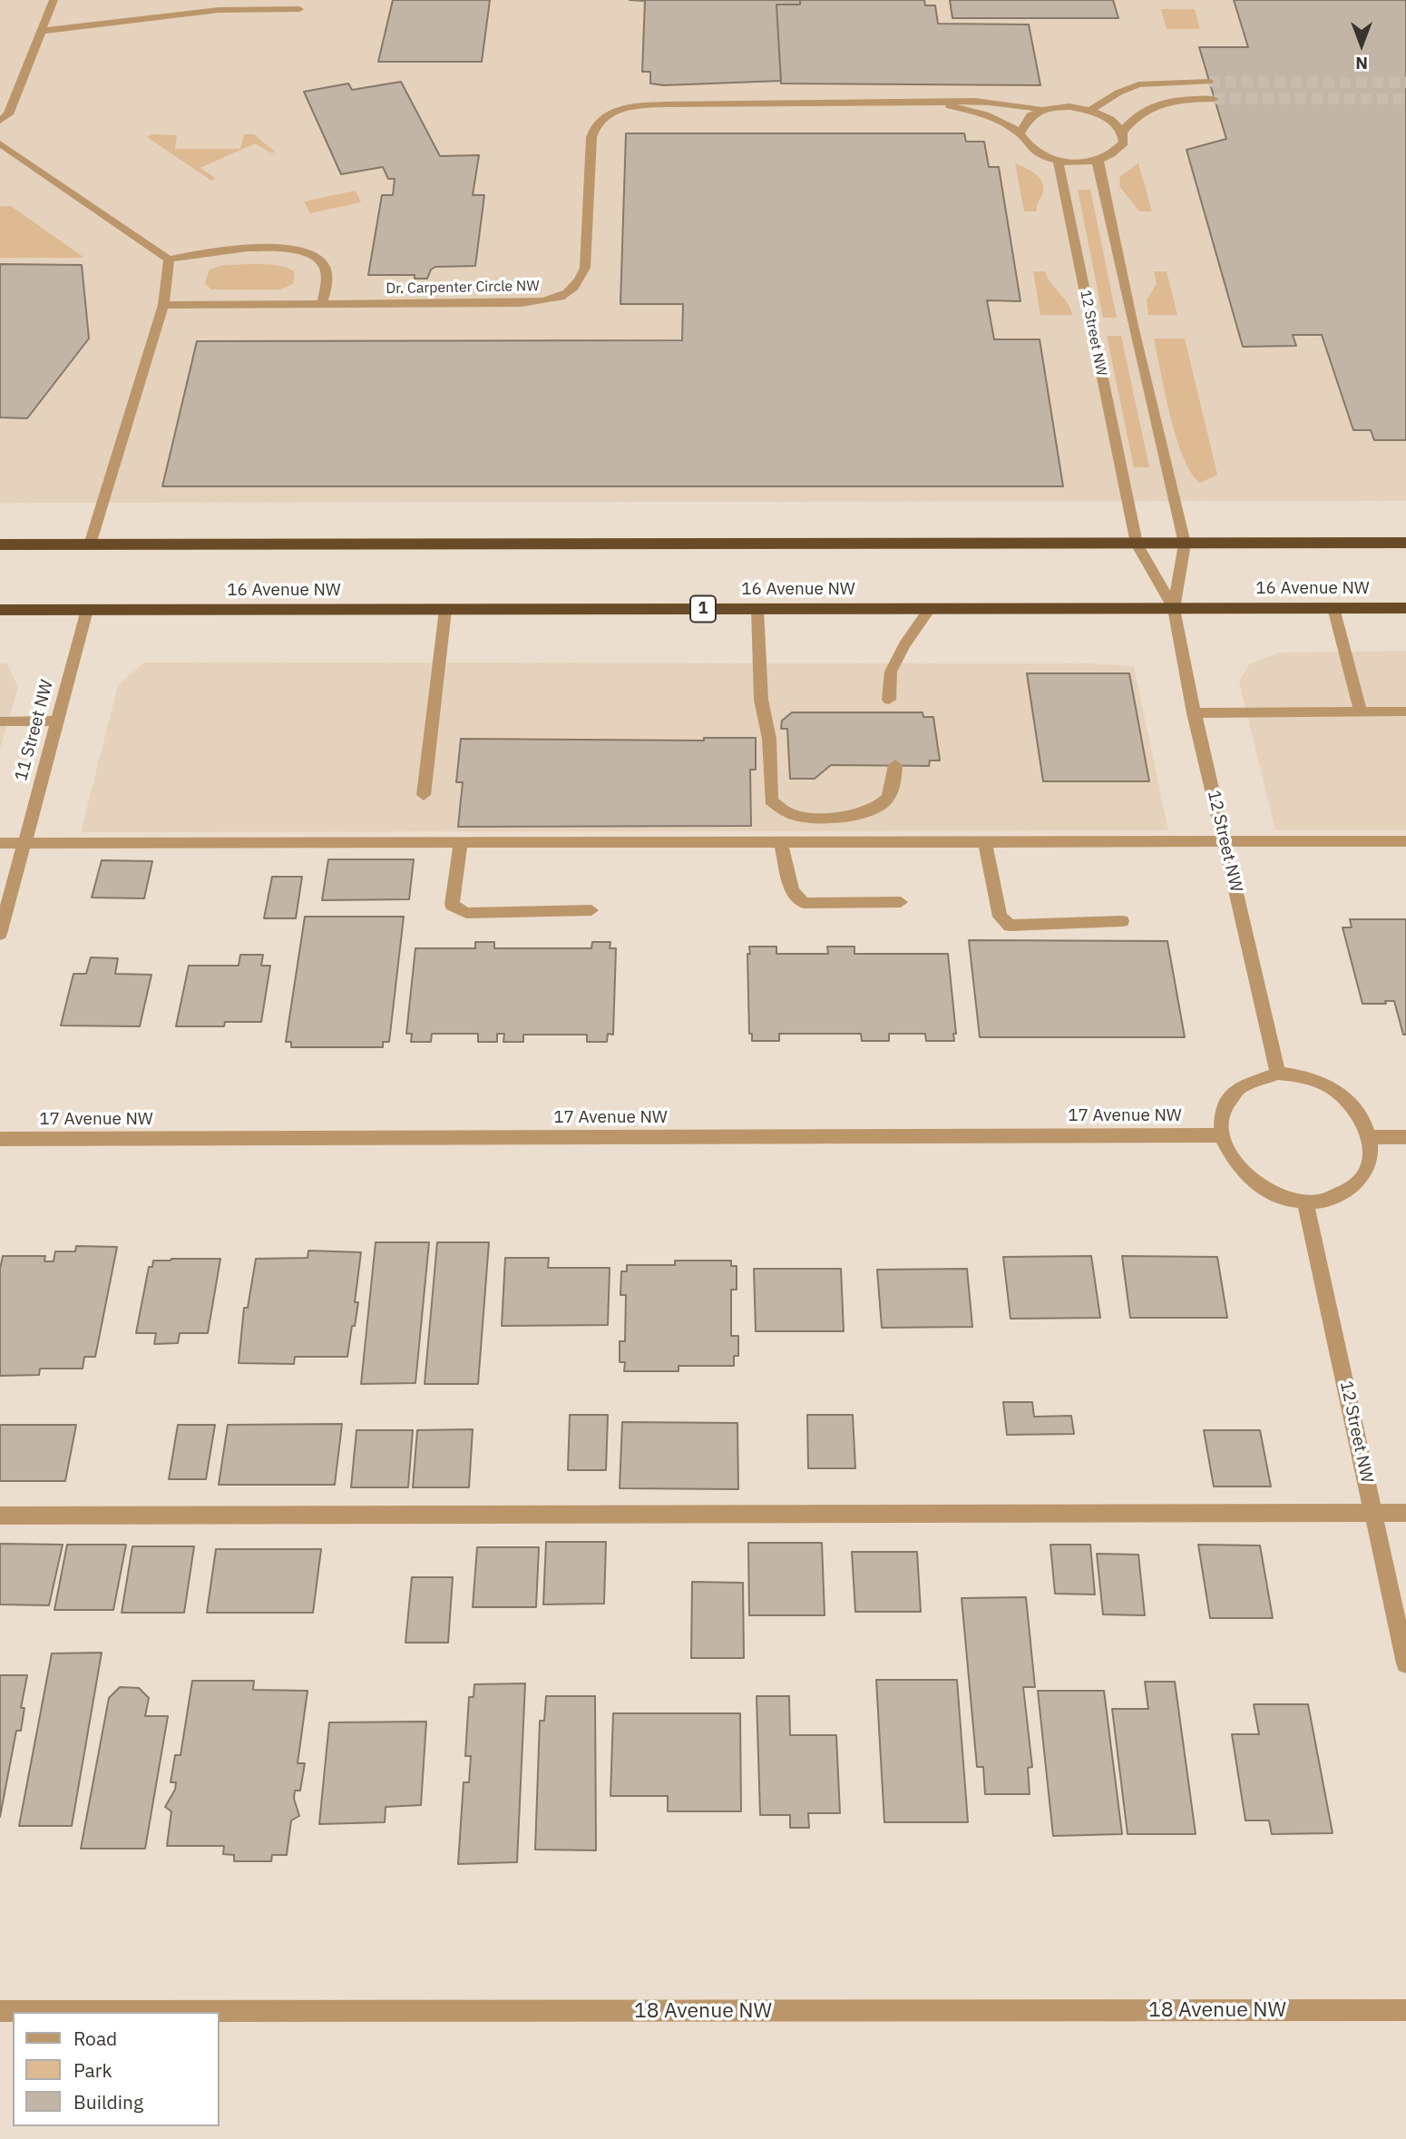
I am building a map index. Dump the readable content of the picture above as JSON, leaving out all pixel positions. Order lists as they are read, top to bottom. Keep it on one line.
{"streets":{"highway":["16 Avenue NW","1"],"street":["Dr. Carpenter Circle NW","12 Street NW","11 Street NW","17 Avenue NW","18 Avenue NW"]},"crossings":[["12 Street NW","16 Avenue NW"],["12 Street NW","17 Avenue NW"],["16 Avenue NW","11 Street NW"]],"legend":["Road","Park","Building"],"north":"bottom"}
